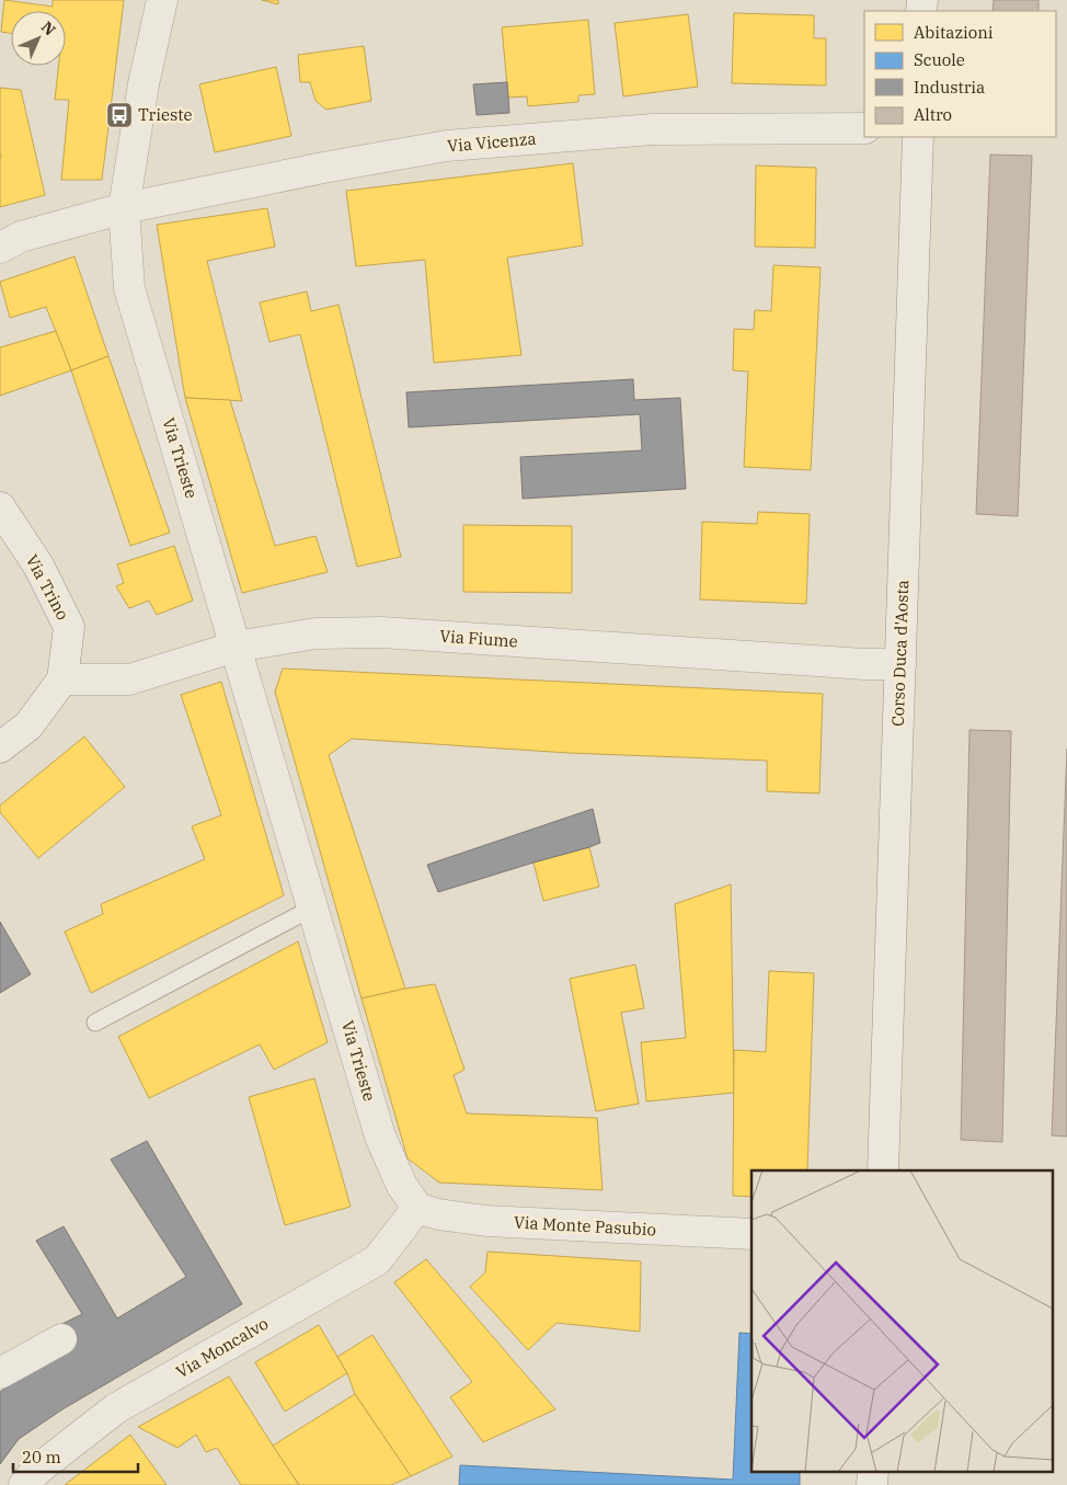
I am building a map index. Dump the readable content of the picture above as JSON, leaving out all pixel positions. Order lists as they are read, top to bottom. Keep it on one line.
{"streets":{"street":["Via Vicenza","Via Trieste","Via Trino","Via Fiume","Corso Duca d'Aosta","Via Monte Pasubio","Via Moncalvo"]},"crossings":[["Via Vicenza","Via Trieste"],["Via Trieste","Via Fiume"],["Via Trieste","Via Monte Pasubio"],["Via Trieste","Via Moncalvo"],["Via Trino","Via Fiume"],["Via Fiume","Corso Duca d'Aosta"],["Via Monte Pasubio","Via Moncalvo"]],"places":{"bus stop":["Trieste"]},"legend":["Abitazioni","Scuole","Industria","Altro"],"scale_bar":"20 m","north":"top right"}
